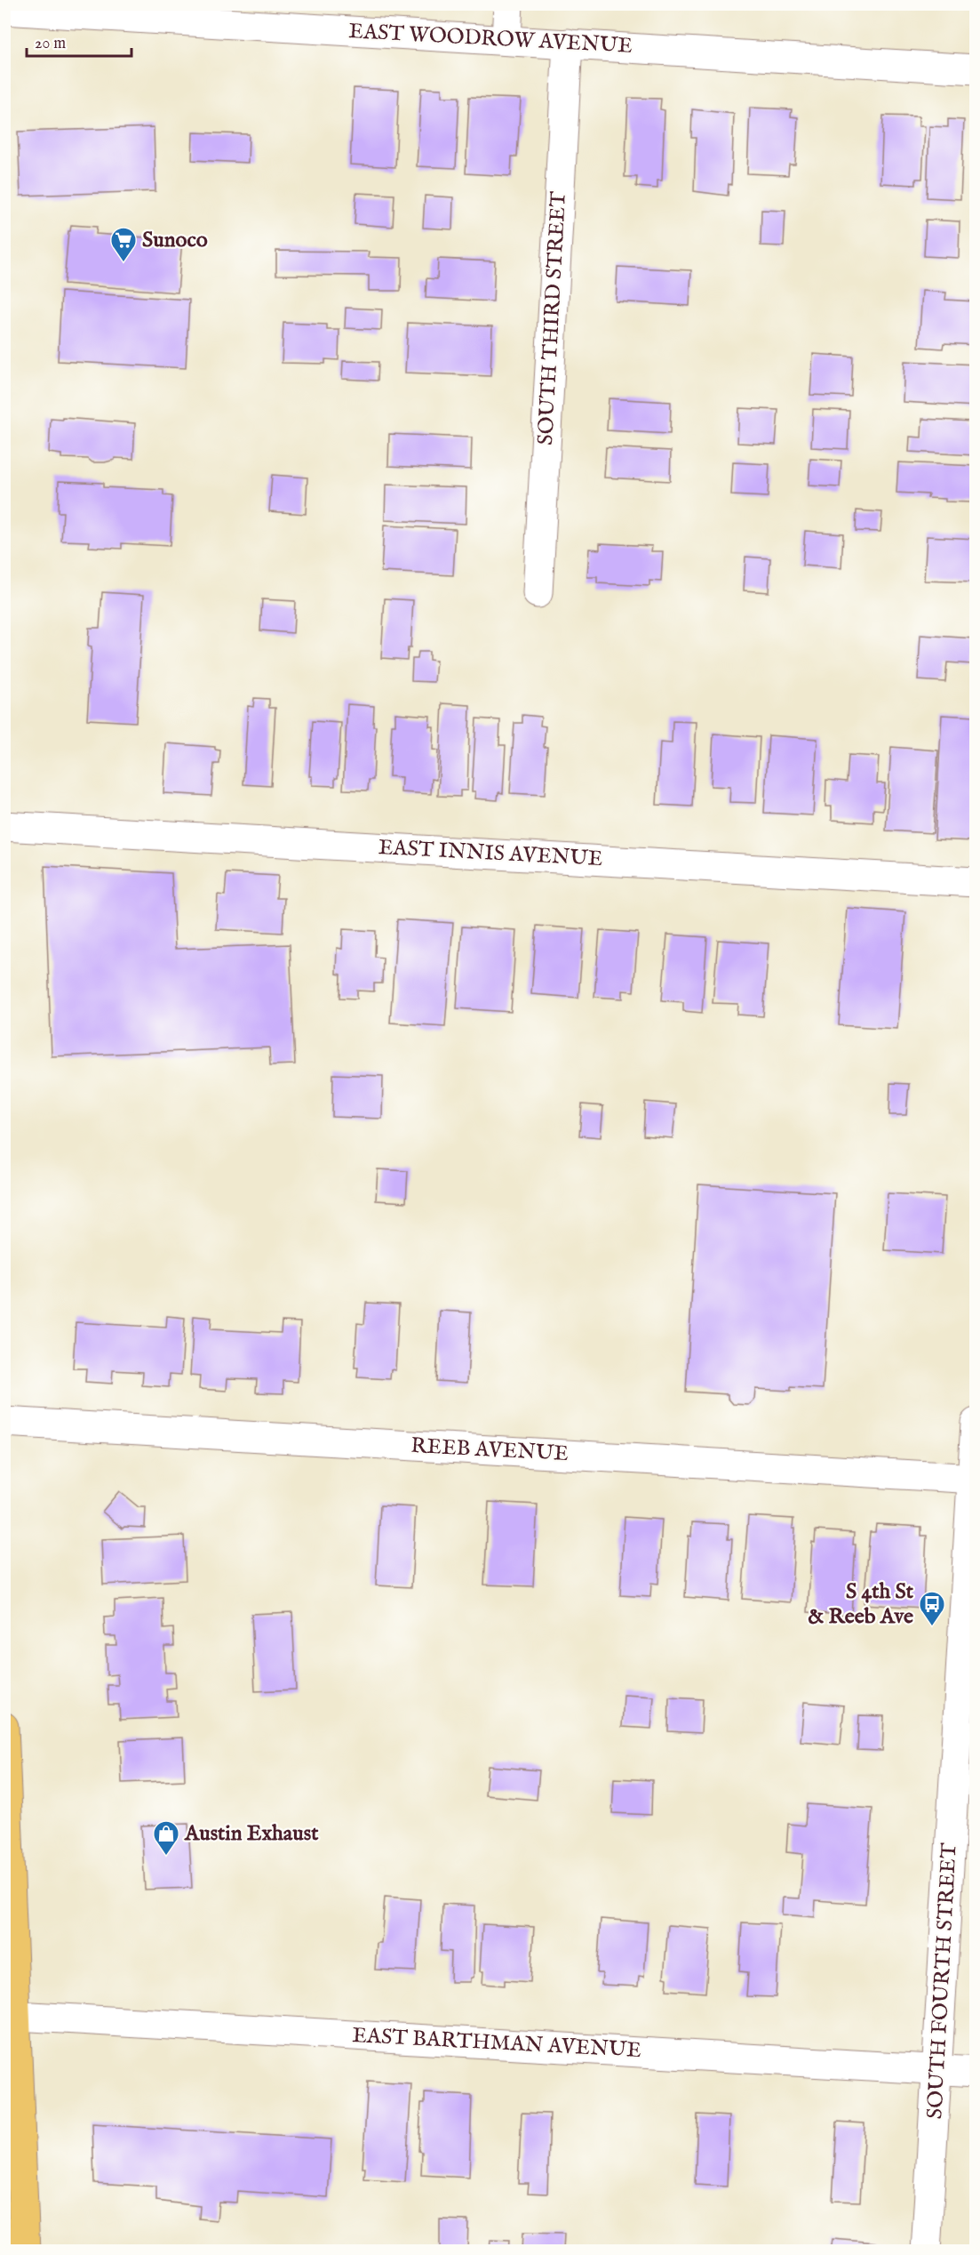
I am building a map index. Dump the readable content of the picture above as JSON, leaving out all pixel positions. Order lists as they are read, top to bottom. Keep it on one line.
{"streets":{"street":["EAST WOODROW AVENUE","SOUTH THIRD STREET","EAST INNIS AVENUE","REEB AVENUE","SOUTH FOURTH STREET","EAST BARTHMAN AVENUE"]},"crossings":[["EAST WOODROW AVENUE","SOUTH THIRD STREET"],["REEB AVENUE","SOUTH FOURTH STREET"],["SOUTH FOURTH STREET","EAST BARTHMAN AVENUE"]],"places":{"supermarket":["Sunoco"],"bus stop":["S 4th St & Reeb Ave"],"shop":["Austin Exhaust"]},"scale_bar":"20 m"}
